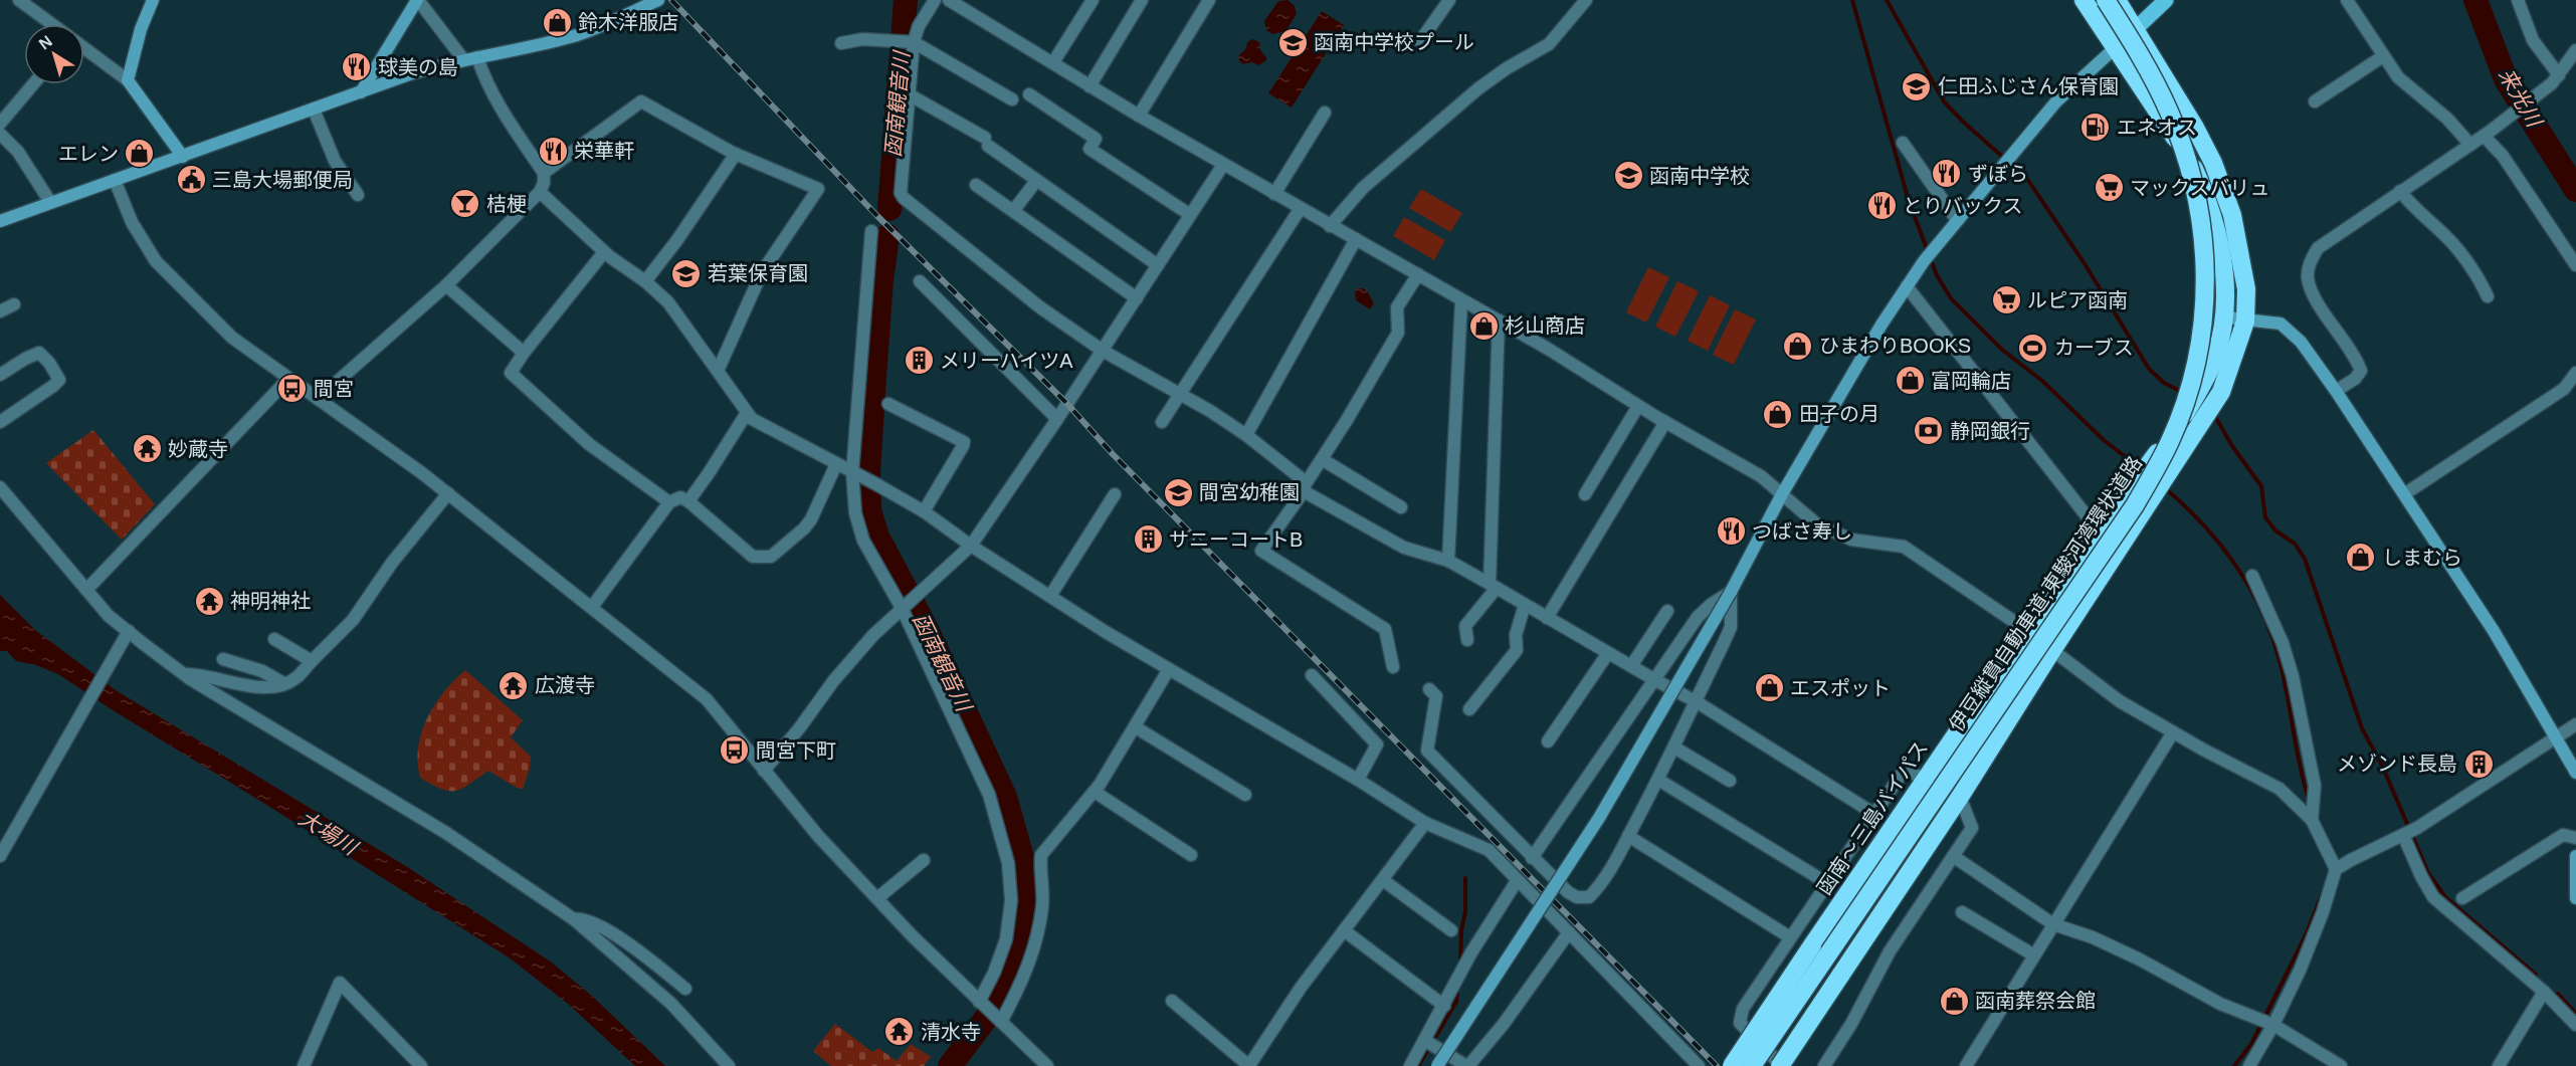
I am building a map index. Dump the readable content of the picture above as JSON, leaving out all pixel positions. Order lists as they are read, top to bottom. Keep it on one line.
{"streets":{"highway":["伊豆縦貫自動車道;東駿河湾環状道路","函南～三島バイパス"]},"water":["来光川","函南観音川","大場川"],"places":{"shop":["鈴木洋服店","エレン","杉山商店","ひまわりBOOKS","富岡輪店","田子の月","しまむら","エスポット","函南葬祭会館"],"school or university":["函南中学校プール","仁田ふじさん保育園","函南中学校","若葉保育園","間宮幼稚園"],"restaurant":["球美の島","栄華軒","ずぼら","とりバックス","つばさ寿し"],"fuel station":["エネオス"],"public building":["三島大場郵便局"],"supermarket":["マックスバリュ","ルピア函南"],"bar":["桔梗"],"sports":["カーブス"],"building":["メリーハイツA","サニーコートB","メゾンド長島"],"bus stop":["間宮","間宮下町"],"bank":["静岡銀行"],"temple":["妙蔵寺","神明神社","広渡寺","清水寺"]},"north":"top left"}
